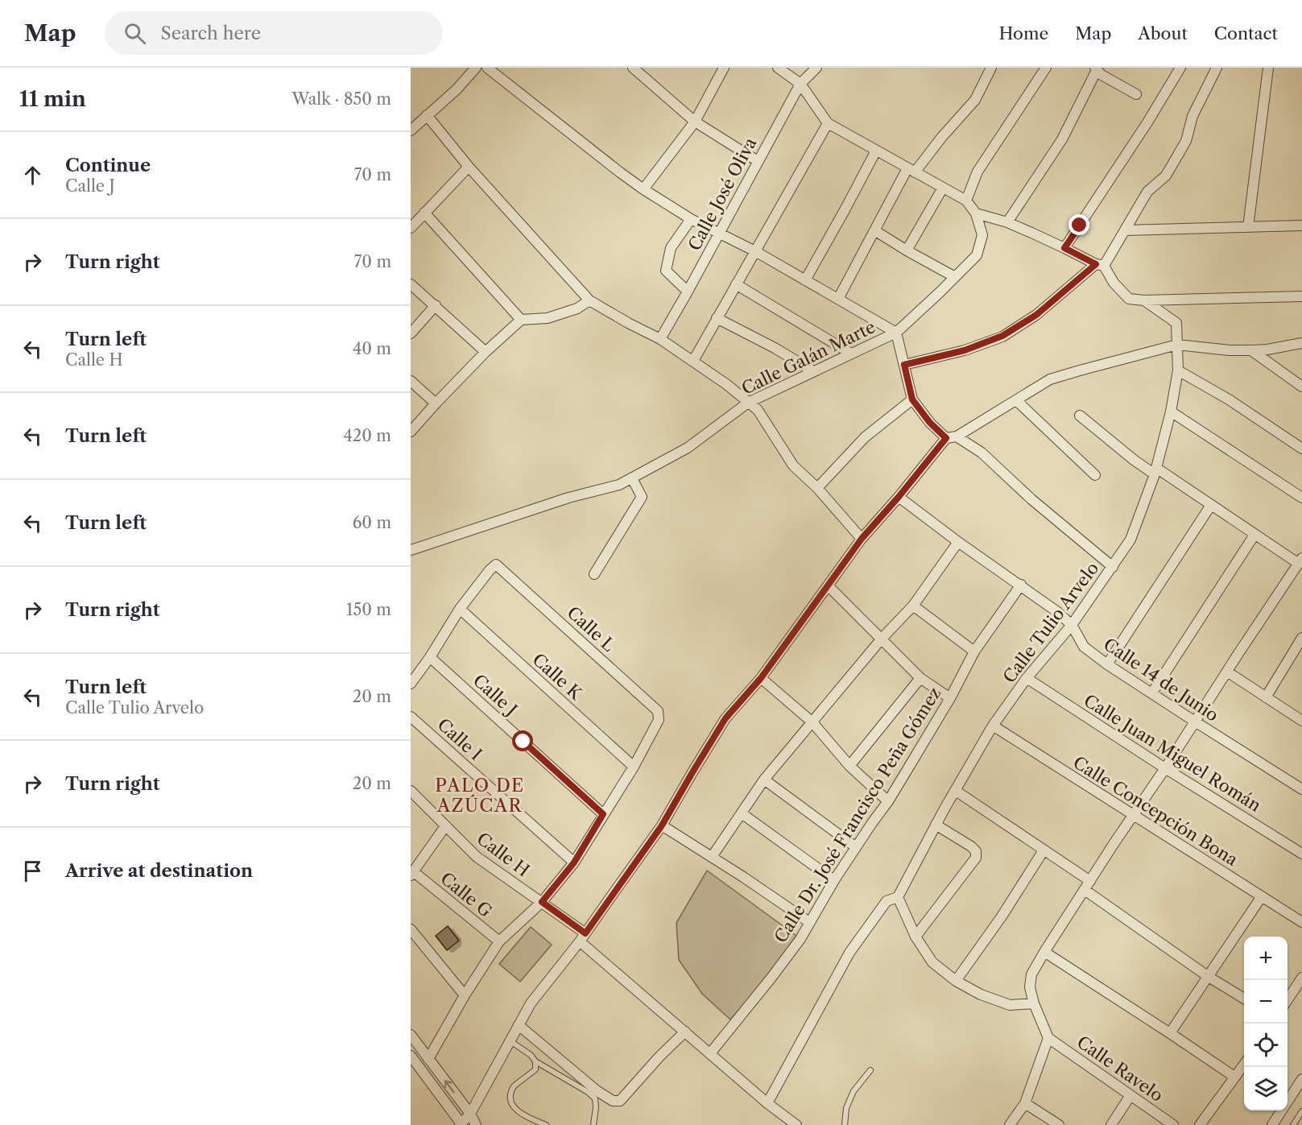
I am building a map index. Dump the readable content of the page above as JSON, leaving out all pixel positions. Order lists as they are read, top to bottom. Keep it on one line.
{"streets":{"street":["Calle José Oliva","Calle Galán Marte","Calle Tulio Arvelo","Calle L","Calle K","Calle 14 de Junio","Calle J","Calle I","Calle Juan Miguel Román","Calle Concepción Bona","Calle Dr. José Francisco Peña Gómez","Calle H","Calle G","Calle Ravelo"]},"crossings":[["Calle Tulio Arvelo","Calle 14 de Junio"],["Calle Tulio Arvelo","Calle Juan Miguel Román"],["Calle Tulio Arvelo","Calle Concepción Bona"],["Calle L","Calle K"],["Calle 14 de Junio","Calle Dr. José Francisco Peña Gómez"],["Calle Dr. José Francisco Peña Gómez","Calle H"]],"districts":["PALO DE AZÚCAR"],"page":{"header":"Map","search":"Search here","nav":["Home","Map","About","Contact"],"heading":["11 min","Walk · 850 m"],"list":[["Continue","Calle J","70 m"],["Turn right","70 m"],["Turn left","Calle H","40 m"],["Turn left","420 m"],["Turn left","60 m"],["Turn right","150 m"],["Turn left","Calle Tulio Arvelo","20 m"],["Turn right","20 m"],"Arrive at destination"],"map_buttons":["+","−"]}}
